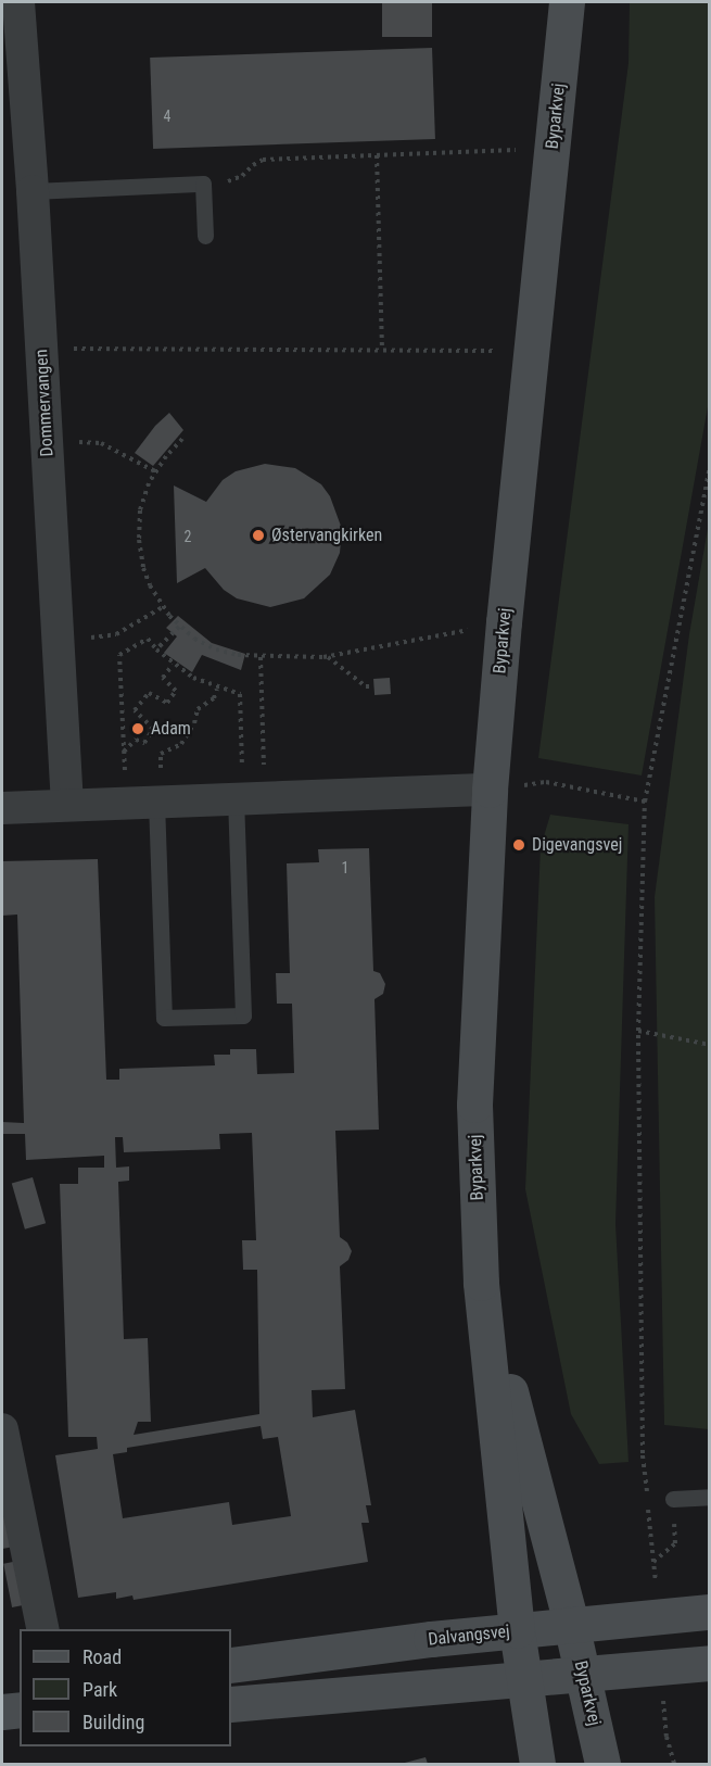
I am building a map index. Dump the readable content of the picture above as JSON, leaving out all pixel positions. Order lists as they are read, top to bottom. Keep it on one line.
{"streets":{"street":["Byparkvej","Dommervangen","Dalvangsvej"]},"crossings":[["Byparkvej","Dalvangsvej"]],"places":["Østervangkirken","Adam","Digevangsvej"],"house_numbers":["4","2","1"],"legend":["Road","Park","Building"]}
